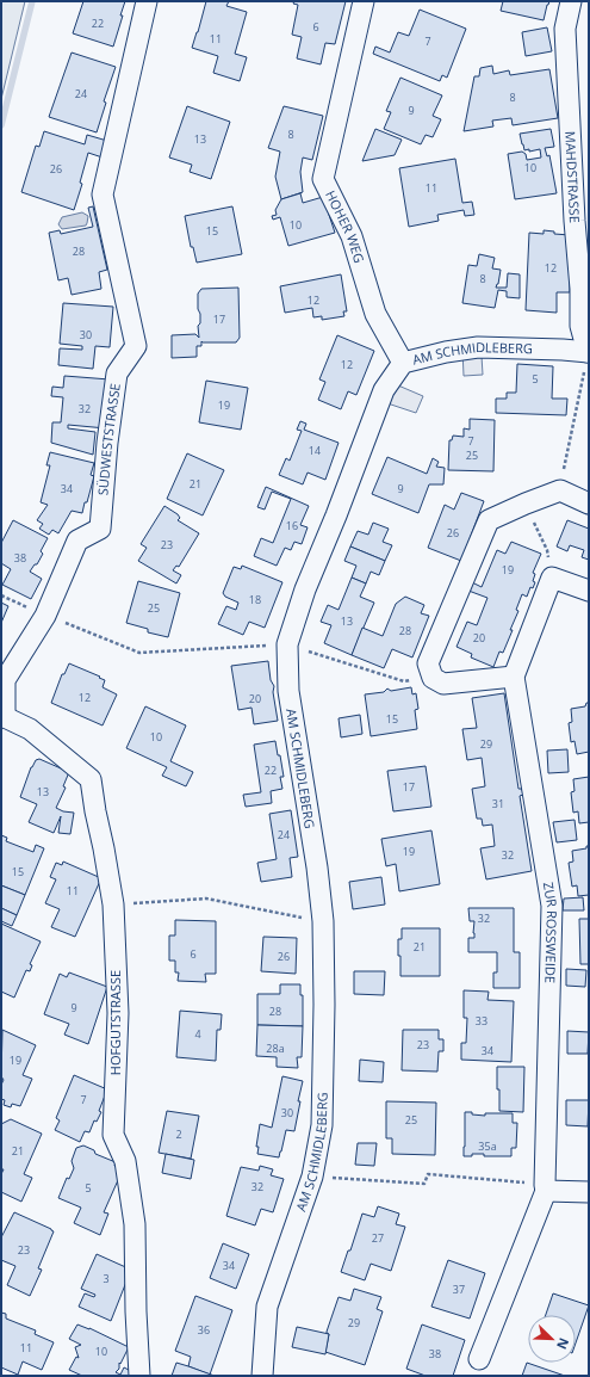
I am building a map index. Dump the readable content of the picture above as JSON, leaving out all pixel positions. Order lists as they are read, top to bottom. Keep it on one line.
{"streets":{"street":["MAHDSTRASSE","HOHER WEG","AM SCHMIDLEBERG","SÜDWESTSTRASSE","ZUR ROSSWEIDE","HOFGUTSTRASSE"]},"crossings":[["MAHDSTRASSE","AM SCHMIDLEBERG"],["HOHER WEG","AM SCHMIDLEBERG"],["SÜDWESTSTRASSE","HOFGUTSTRASSE"]],"house_numbers":["22","6","11","7","24","8","9","8","13","10","26","11","10","15","28","12","8","12","17","30","12","5","19","32","7","14","25","21","34","9","16","26","23","38","19","18","25","13","28","20","12","20","15","10","29","22","17","13","31","24","19","32","15","11","32","21","6","26","9","28","33","4","23","28a","34","19","7","30","25","2","35a","21","32","5","27","23","34","3","37","29","36","11","10","38"],"north":"bottom right"}
